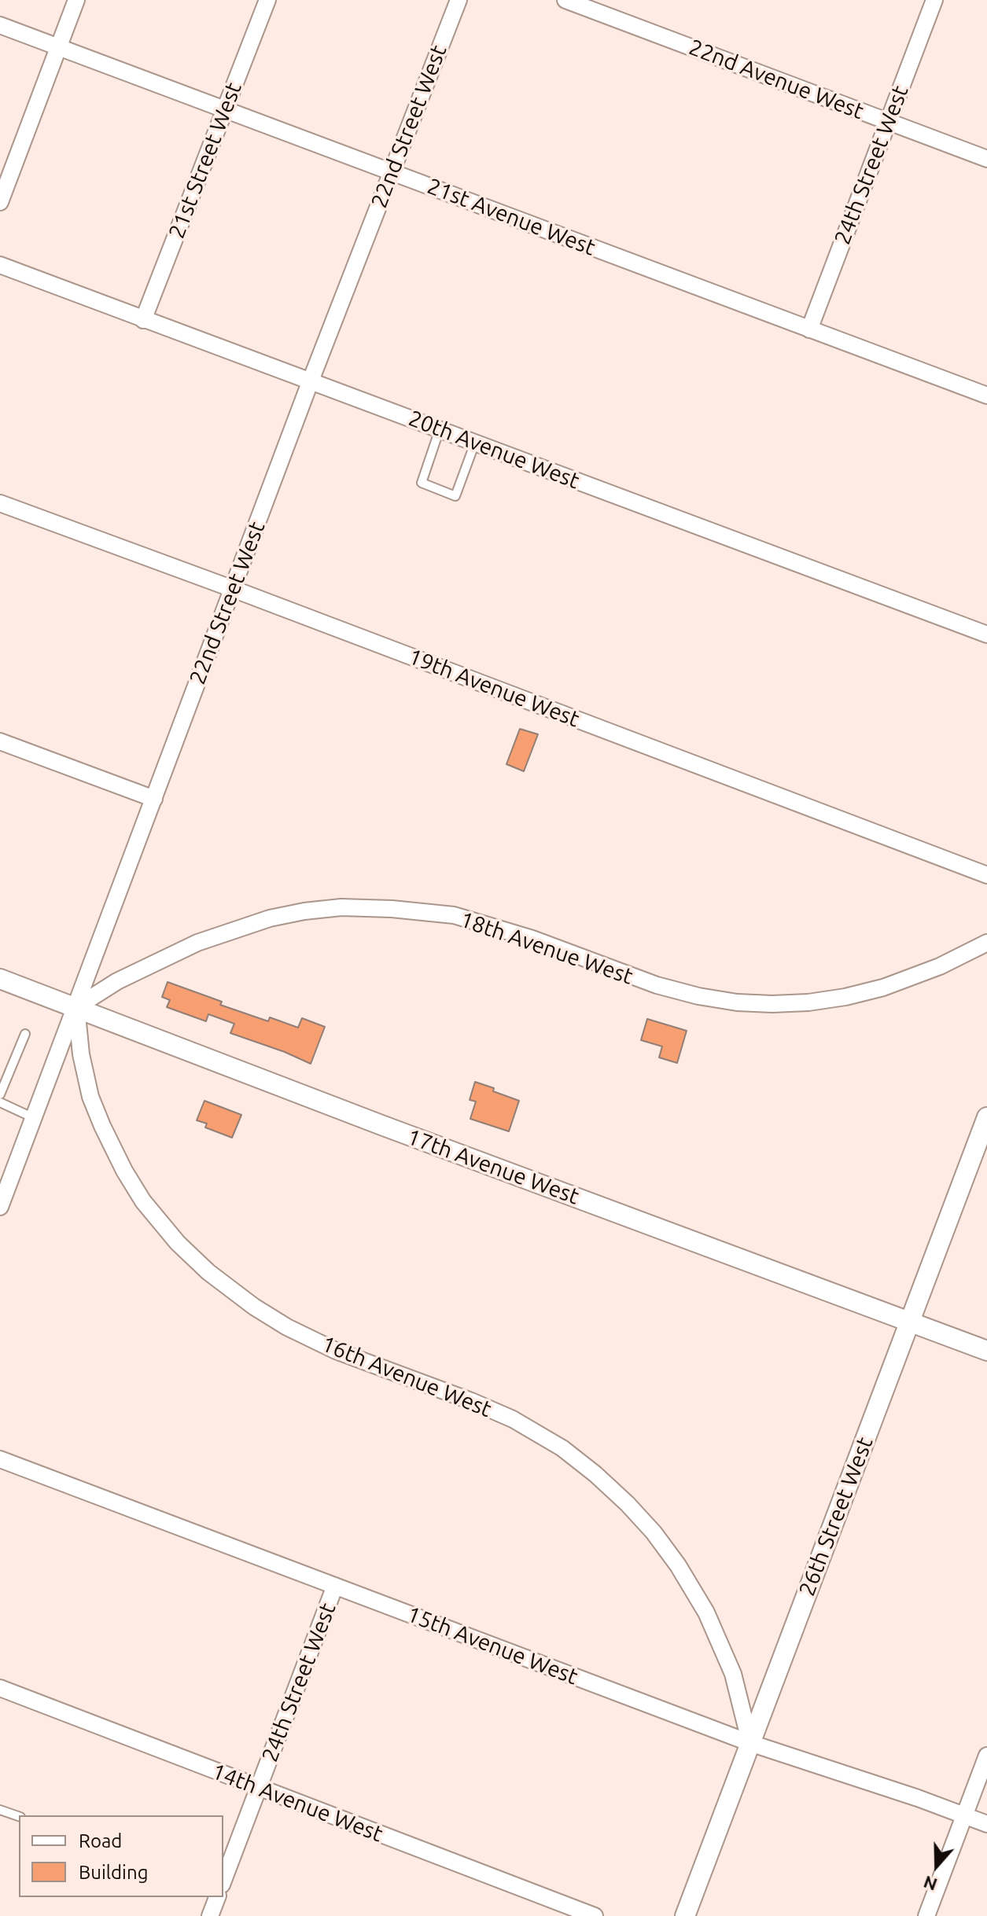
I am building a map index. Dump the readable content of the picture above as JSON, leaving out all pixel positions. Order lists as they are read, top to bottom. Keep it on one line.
{"streets":{"street":["22nd Avenue West","22nd Street West","21st Street West","24th Street West","21st Avenue West","20th Avenue West","19th Avenue West","18th Avenue West","17th Avenue West","16th Avenue West","26th Street West","15th Avenue West","14th Avenue West"]},"crossings":[["22nd Avenue West","24th Street West"],["22nd Street West","21st Avenue West"],["22nd Street West","20th Avenue West"],["22nd Street West","19th Avenue West"],["22nd Street West","18th Avenue West"],["22nd Street West","17th Avenue West"],["22nd Street West","16th Avenue West"],["21st Street West","21st Avenue West"],["21st Street West","20th Avenue West"],["24th Street West","21st Avenue West"],["24th Street West","15th Avenue West"],["24th Street West","14th Avenue West"],["18th Avenue West","17th Avenue West"],["18th Avenue West","16th Avenue West"],["17th Avenue West","16th Avenue West"],["17th Avenue West","26th Street West"],["16th Avenue West","26th Street West"],["16th Avenue West","15th Avenue West"],["26th Street West","15th Avenue West"]],"legend":["Road","Building"],"north":"bottom"}
